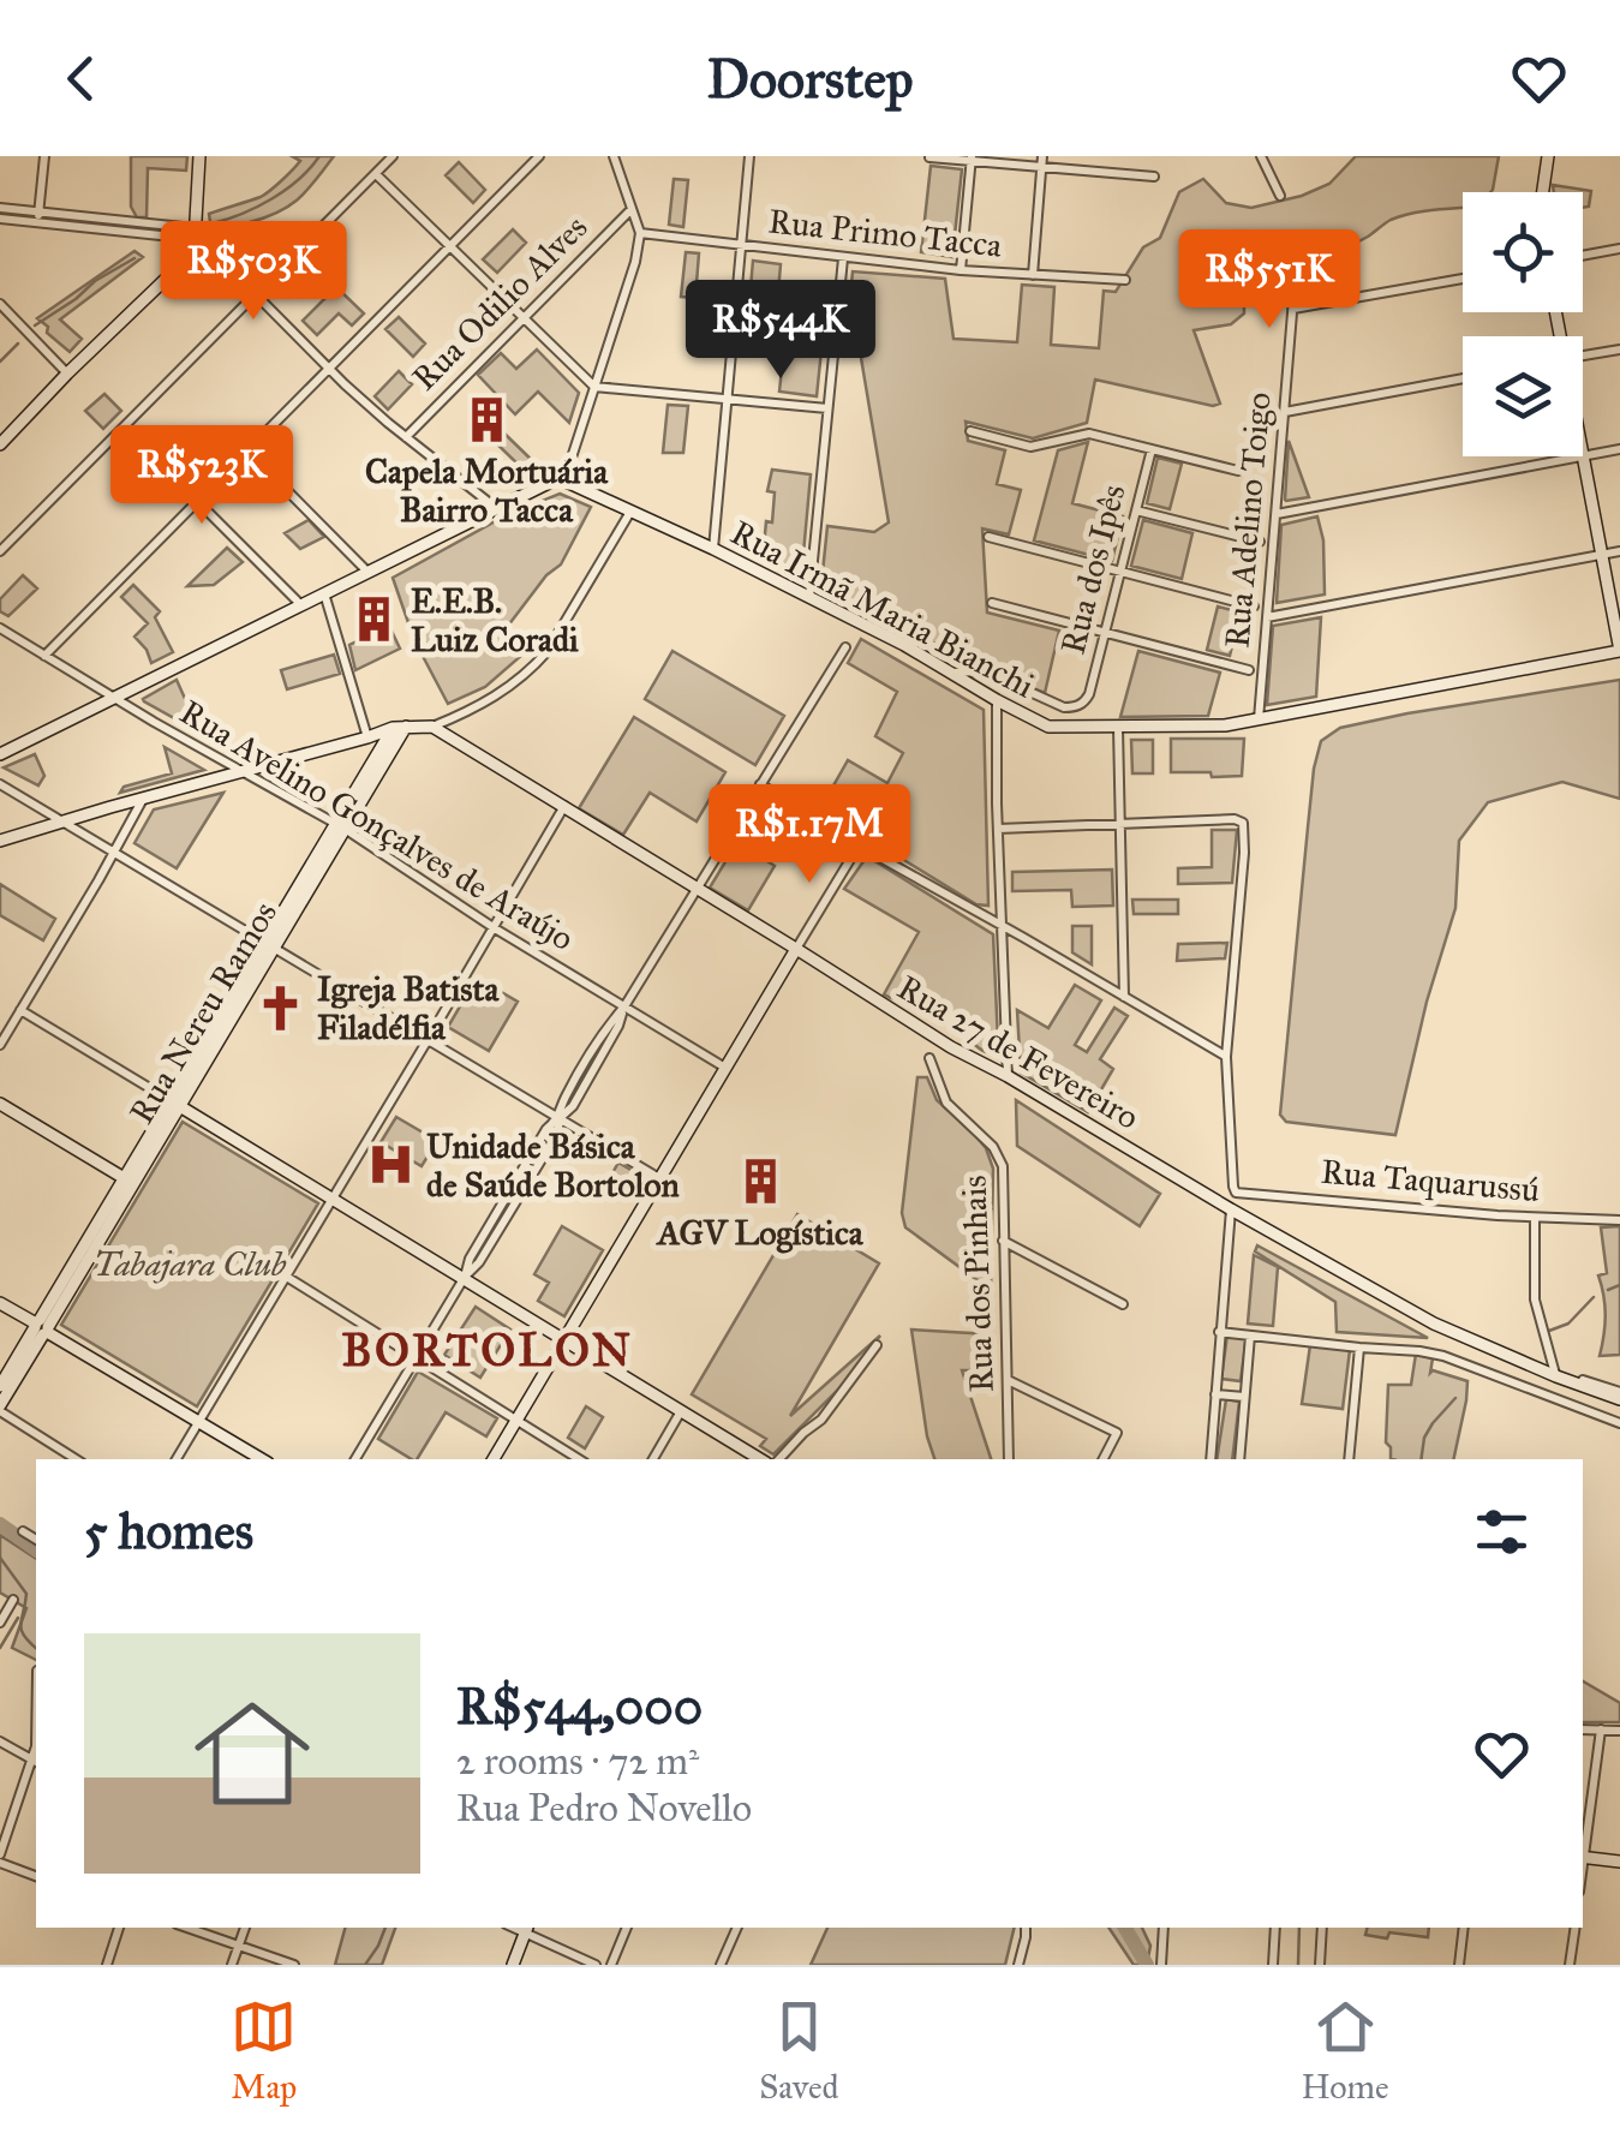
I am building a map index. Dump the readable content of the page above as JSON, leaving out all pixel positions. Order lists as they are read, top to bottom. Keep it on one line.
{"streets":{"street":["Rua Primo Tacca","Rua Odilio Alves","Rua Adelino Toigo","Rua dos Ipês","Rua Irmã Maria Bianchi","Rua Avelino Gonçalves de Araújo","Rua Nereu Ramos","Rua 27 de Fevereiro","Rua Taquarussú","Rua dos Pinhais"]},"crossings":[["Rua Adelino Toigo","Rua Irmã Maria Bianchi"],["Rua dos Ipês","Rua Irmã Maria Bianchi"],["Rua Avelino Gonçalves de Araújo","Rua Nereu Ramos"]],"districts":["BORTOLON"],"parks":["Tabajara Club"],"places":{"building":["Capela Mortuária Bairro Tacca","E.E.B. Luiz Coradi","AGV Logística"],"church":["Igreja Batista Filadélfia"],"hospital":["Unidade Básica de Saúde Bortolon"]},"page":{"header":"Doorstep","price":["R$503K","R$551K","R$544K","R$523K","R$1.17M"],"heading":"5 homes","list":[{"name":"R$544,000","note":"2 rooms · 72 m² · Rua Pedro Novello"}],"tabs":["Map","Saved","Home"]}}
